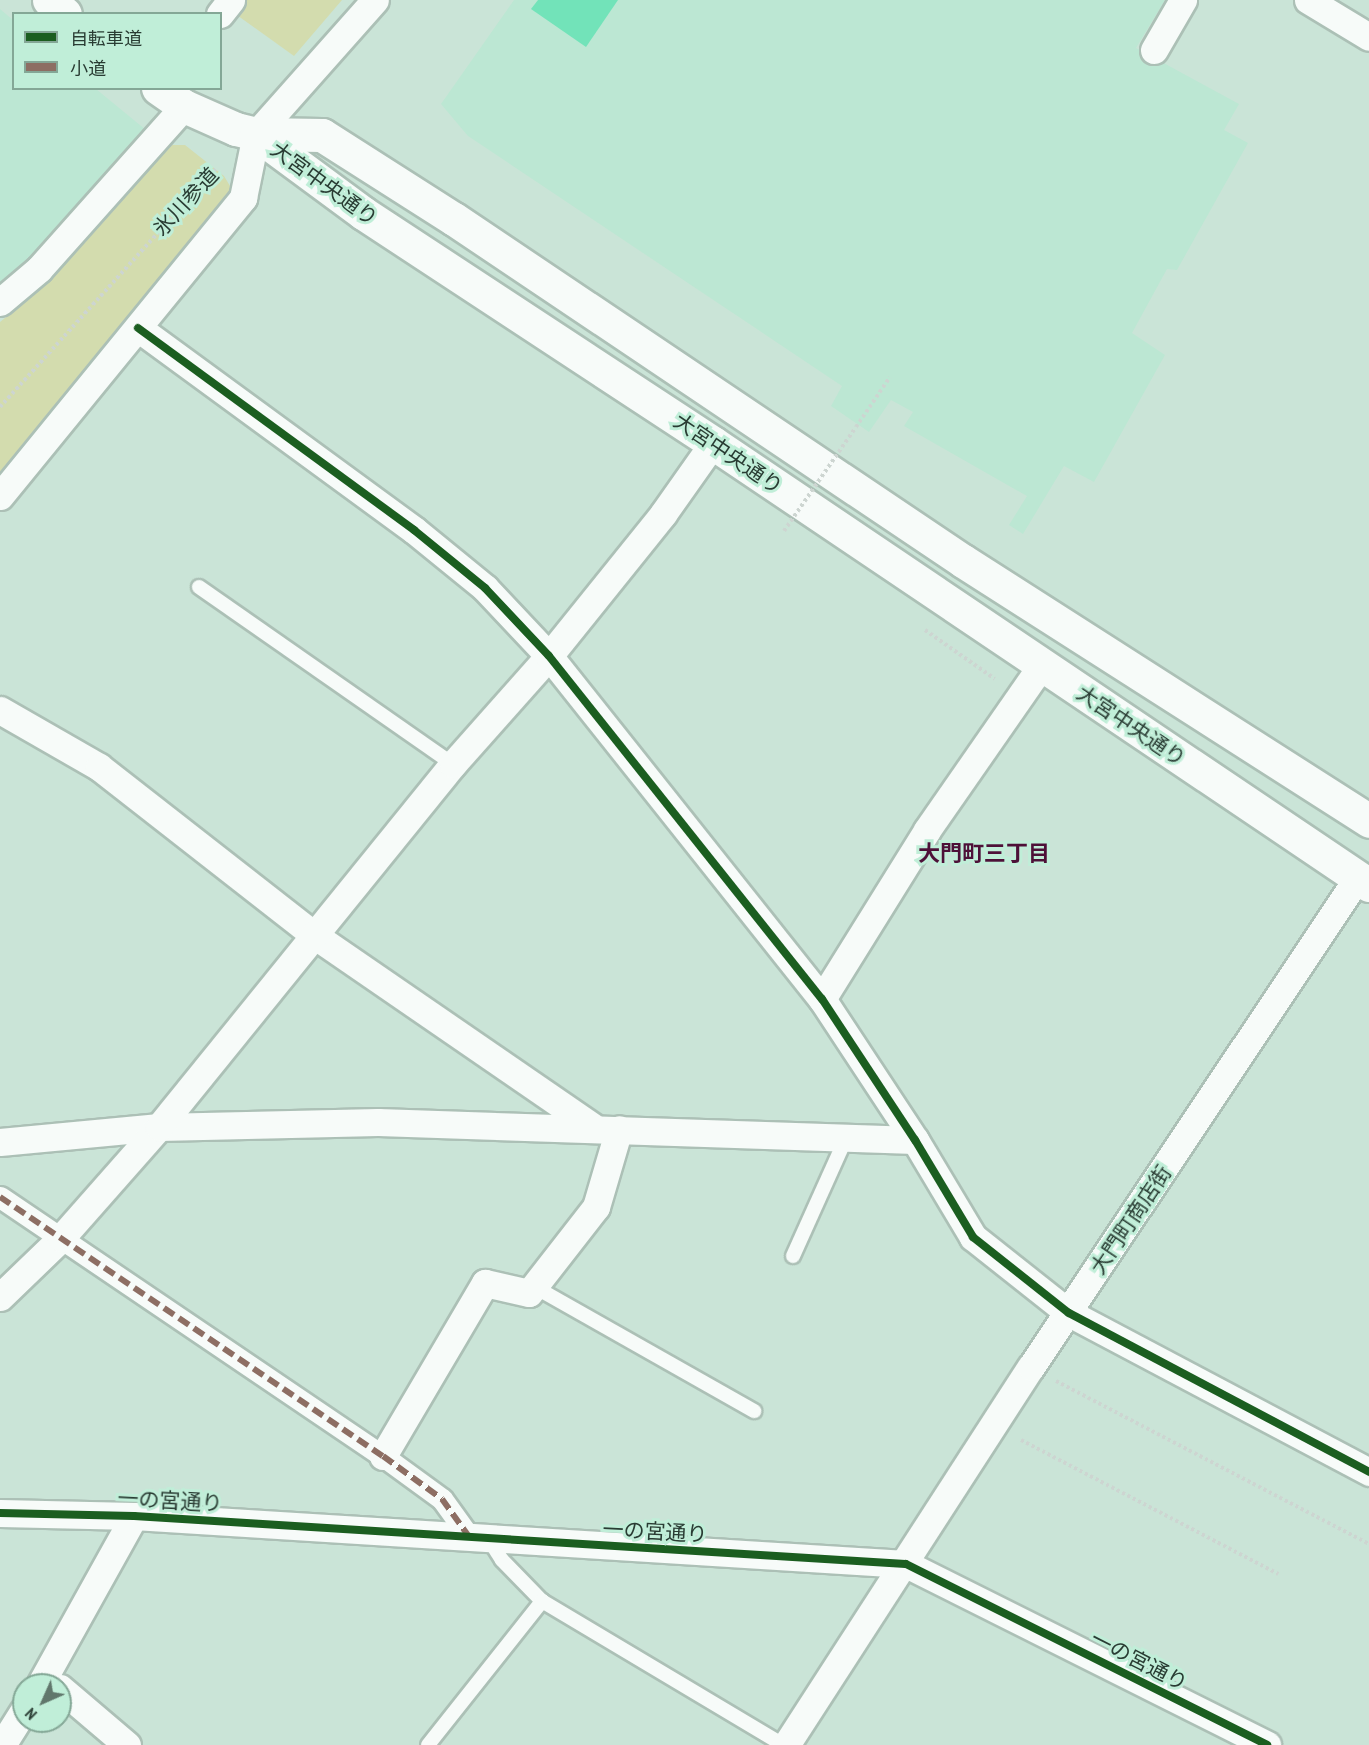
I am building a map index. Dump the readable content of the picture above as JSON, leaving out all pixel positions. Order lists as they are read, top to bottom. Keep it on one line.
{"streets":{"main road":["大宮中央通り"],"street":["大門町商店街","一の宮通り"],"path":["氷川参道"]},"crossings":[["大宮中央通り","氷川参道"],["大宮中央通り","大門町商店街"],["大門町商店街","一の宮通り"]],"districts":["大門町三丁目"],"legend":["自転車道","小道"],"north":"bottom left"}
